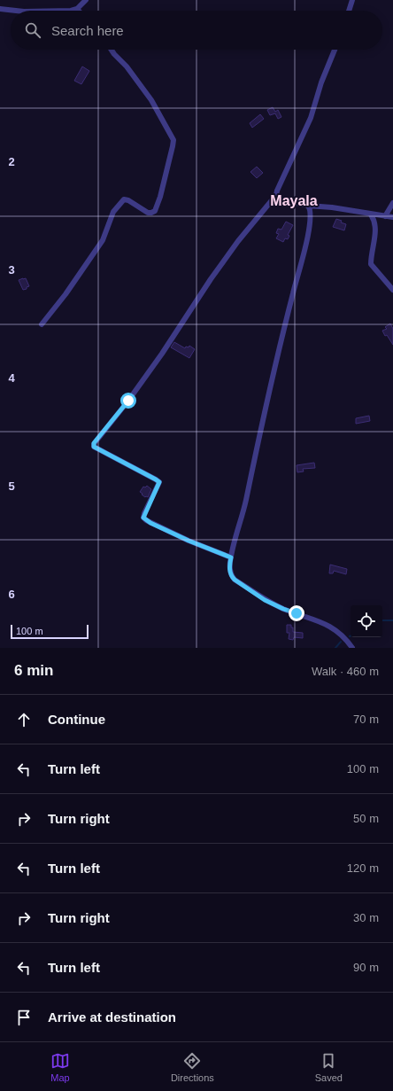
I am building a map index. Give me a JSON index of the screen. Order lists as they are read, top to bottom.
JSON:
{
  "districts": ["Mayala"],
  "scale_bar": "100 m",
  "page": {
    "search": "Search here",
    "scale": "100 m",
    "heading": ["6 min", "Walk · 460 m"],
    "list": [
      ["Continue", "70 m"],
      ["Turn left", "100 m"],
      ["Turn right", "50 m"],
      ["Turn left", "120 m"],
      ["Turn right", "30 m"],
      ["Turn left", "90 m"],
      "Arrive at destination"
    ],
    "nav": ["Map", "Directions", "Saved"]
  },
  "grid": {
    "rows": [
      "2",
      "3",
      "4",
      "5",
      "6"
    ]
  }
}
